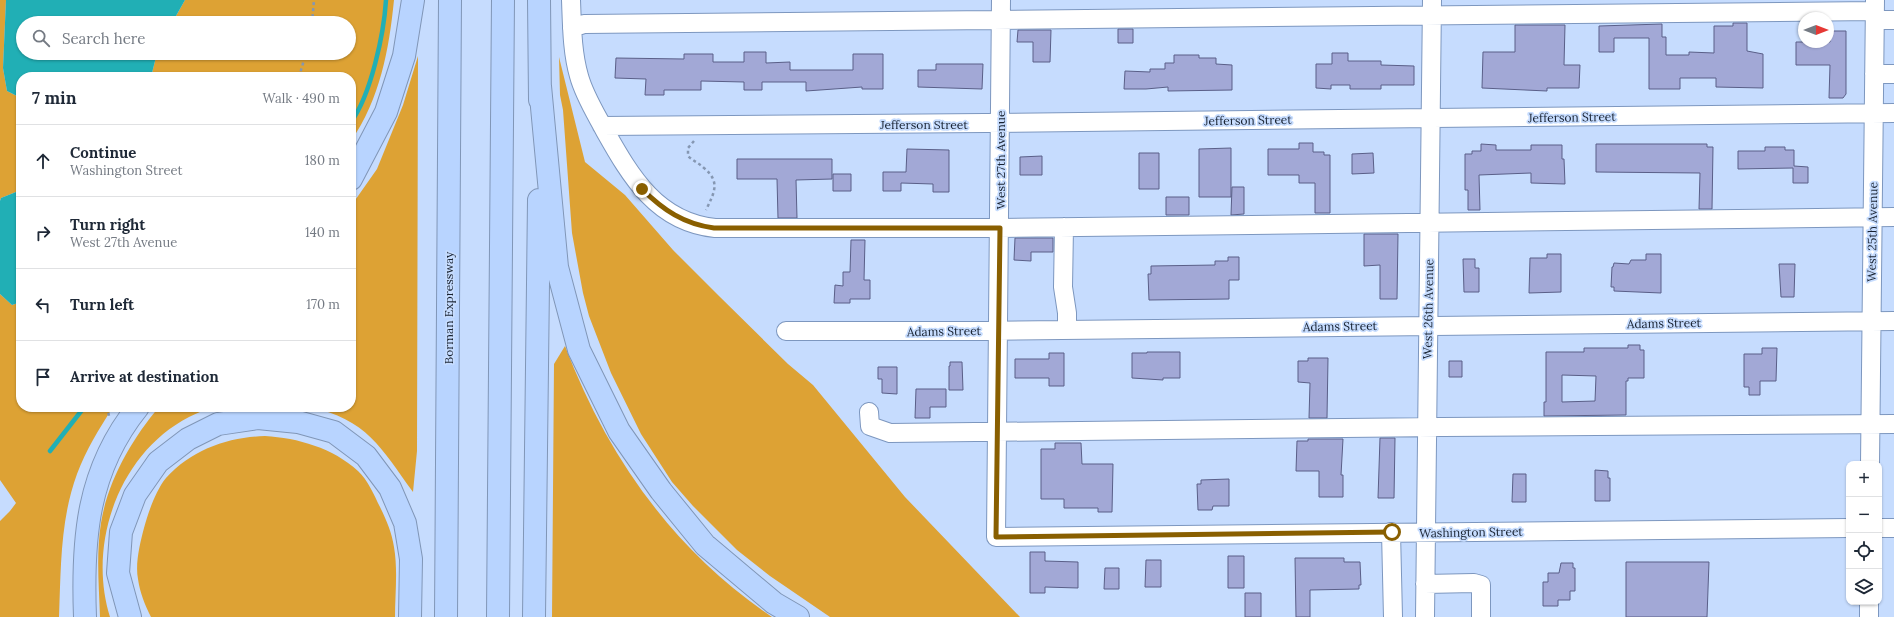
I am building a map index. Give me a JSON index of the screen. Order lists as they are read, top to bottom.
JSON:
{
  "streets": {
    "highway": ["Borman Expressway"],
    "street": [
      "Jefferson Street",
      "West 27th Avenue",
      "West 25th Avenue",
      "West 26th Avenue",
      "Adams Street",
      "Washington Street"
    ]
  },
  "crossings": [
    ["Jefferson Street", "West 27th Avenue"],
    ["Jefferson Street", "West 25th Avenue"],
    ["Jefferson Street", "West 26th Avenue"],
    ["West 27th Avenue", "Adams Street"],
    ["West 27th Avenue", "Washington Street"],
    ["West 25th Avenue", "Adams Street"],
    ["West 26th Avenue", "Adams Street"],
    ["West 26th Avenue", "Washington Street"]
  ],
  "north": "right",
  "page": {
    "search": "Search here",
    "heading": ["7 min", "Walk · 490 m"],
    "list": [
      ["Continue", "Washington Street", "180 m"],
      ["Turn right", "West 27th Avenue", "140 m"],
      ["Turn left", "170 m"],
      "Arrive at destination"
    ],
    "map_buttons": ["+", "−"]
  }
}
